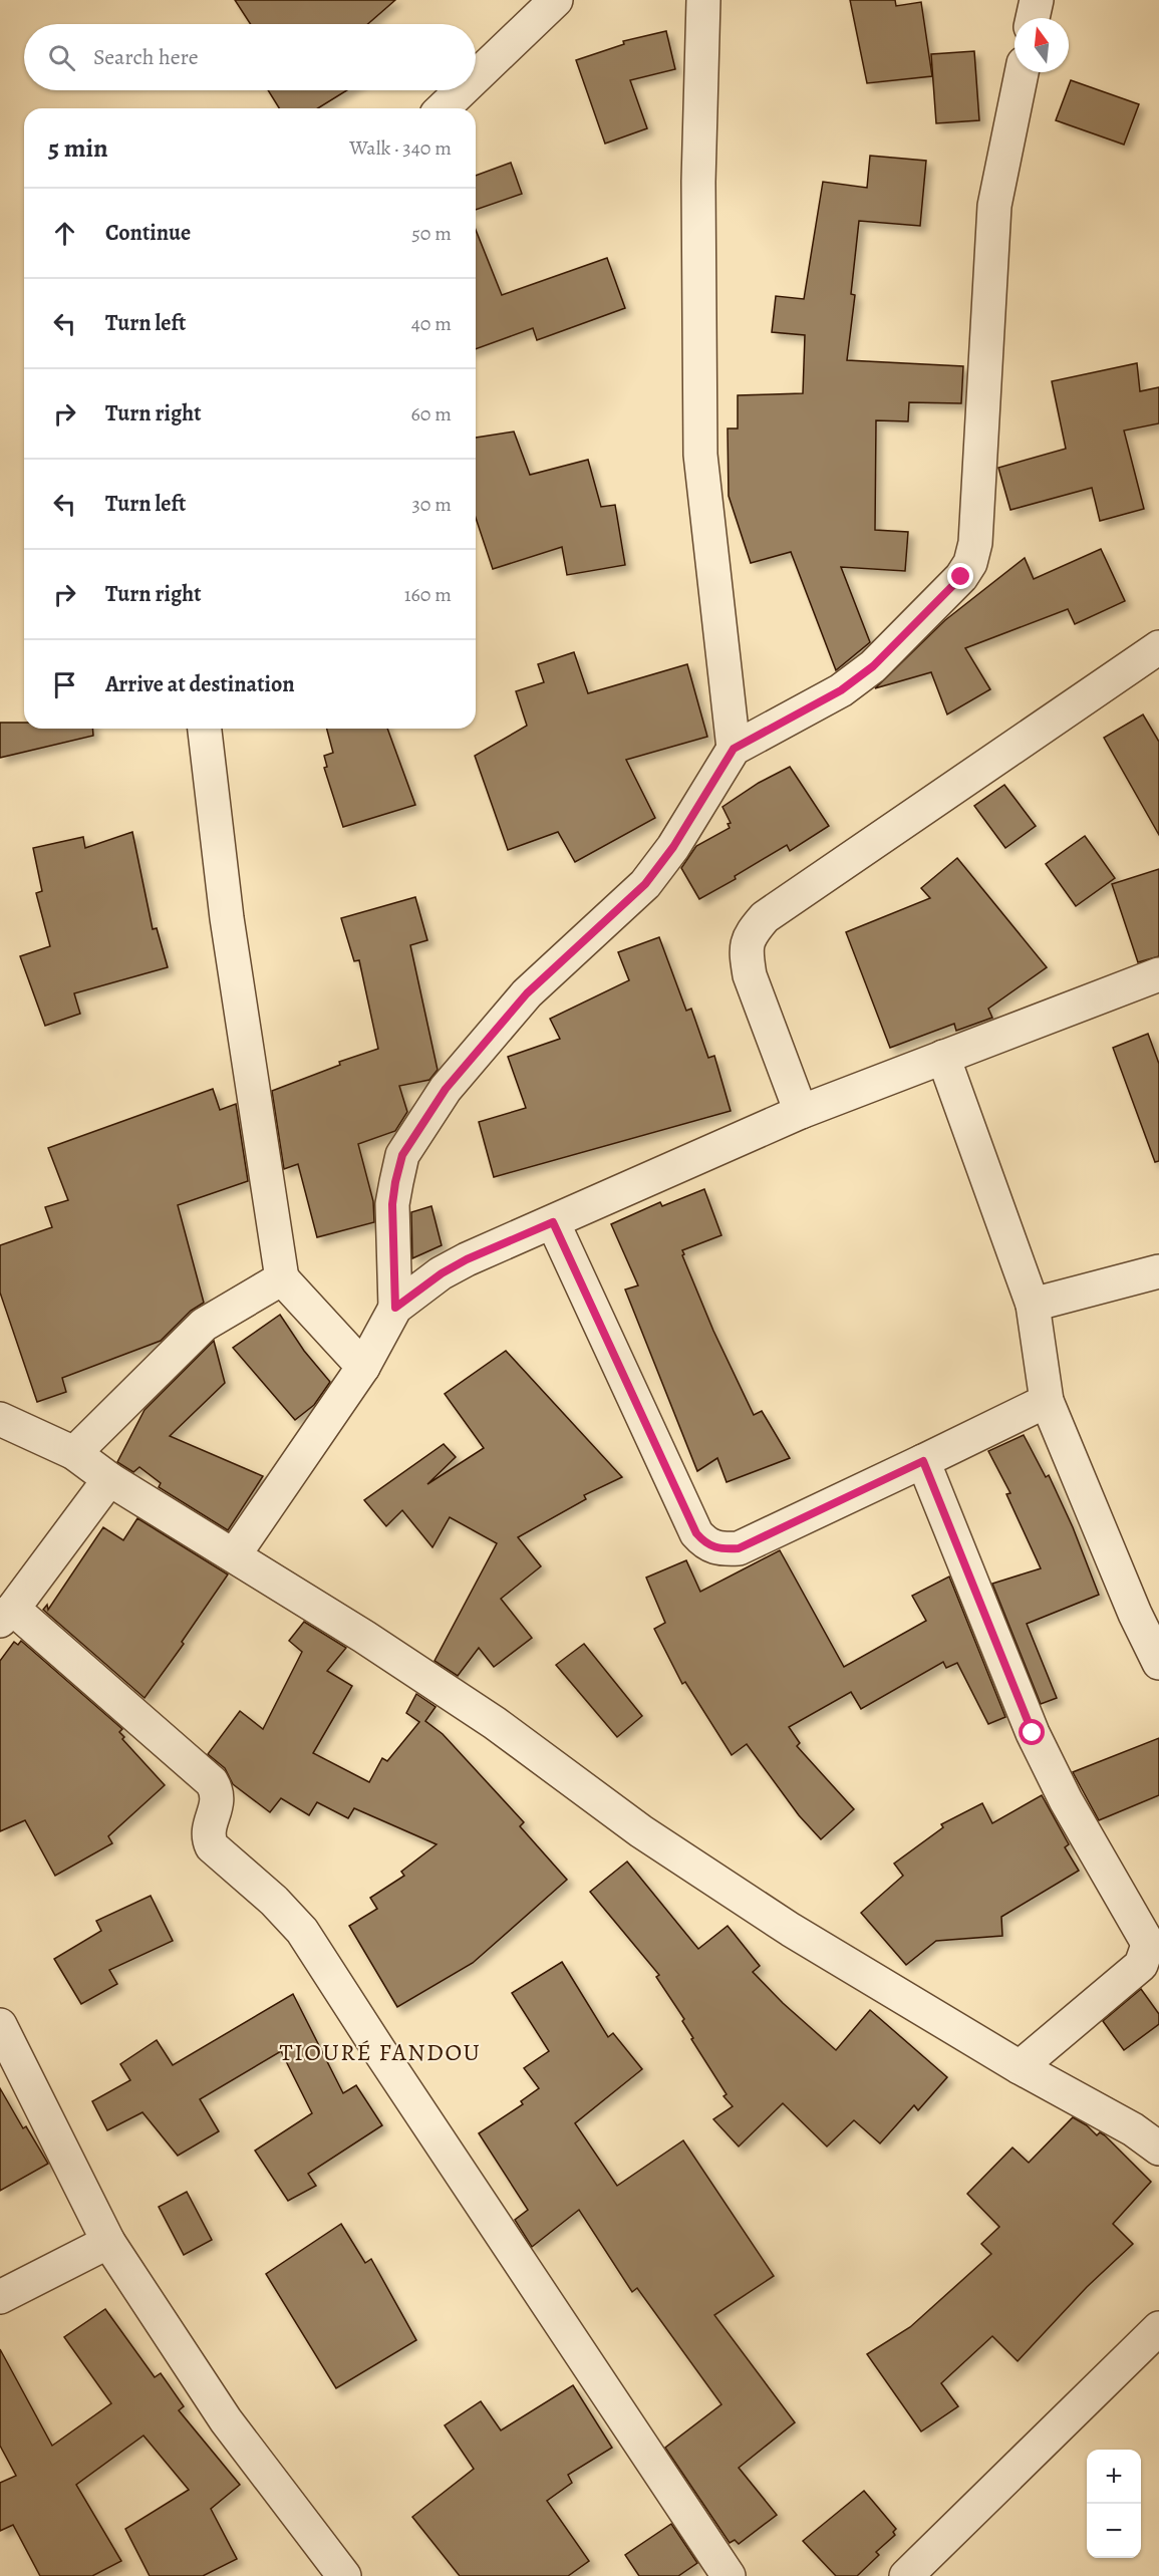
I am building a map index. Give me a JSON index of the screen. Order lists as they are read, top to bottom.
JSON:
{
  "districts": ["TIOURÉ FANDOU"],
  "north": "top",
  "page": {
    "search": "Search here",
    "heading": ["5 min", "Walk · 340 m"],
    "list": [
      ["Continue", "50 m"],
      ["Turn left", "40 m"],
      ["Turn right", "60 m"],
      ["Turn left", "30 m"],
      ["Turn right", "160 m"],
      "Arrive at destination"
    ],
    "map_buttons": ["+", "−"]
  }
}
